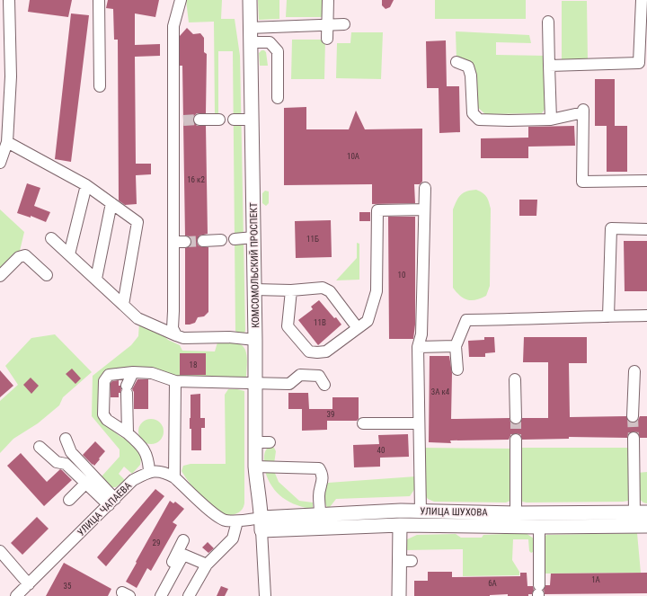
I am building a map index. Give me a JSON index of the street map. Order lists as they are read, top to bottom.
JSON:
{
  "streets": {
    "main road": ["КОМСОМОЛЬСКИЙ ПРОСПЕКТ", "УЛИЦА ШУХОВА"],
    "street": ["УЛИЦА ЧАПАЕВА"]
  },
  "crossings": [
    ["КОМСОМОЛЬСКИЙ ПРОСПЕКТ", "УЛИЦА ШУХОВА"]
  ],
  "house_numbers": [
    "10А",
    "16 к2",
    "11Б",
    "10",
    "11В",
    "18",
    "3А к4",
    "39",
    "40",
    "29",
    "1А",
    "6А",
    "35"
  ]
}
